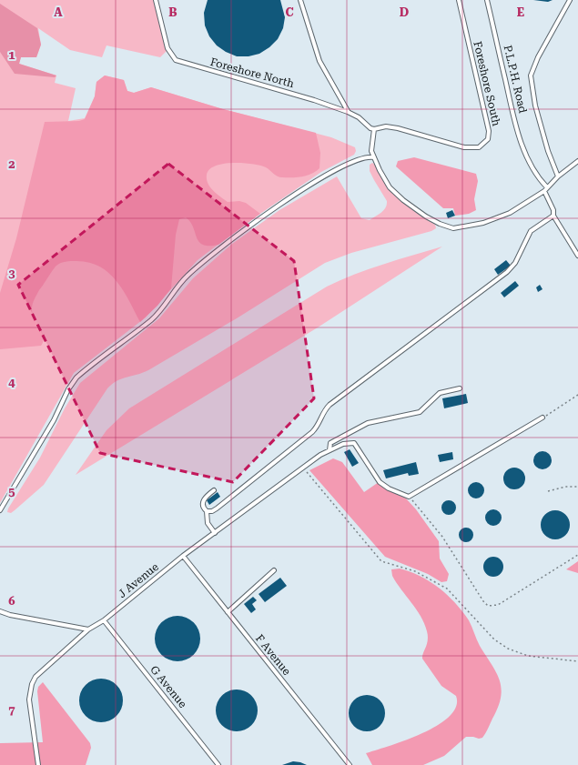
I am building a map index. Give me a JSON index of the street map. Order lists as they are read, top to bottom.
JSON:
{
  "streets": {
    "lane": [
      "Foreshore North",
      "P.L.P.H. Road",
      "Foreshore South",
      "J Avenue",
      "F Avenue",
      "G Avenue"
    ]
  },
  "crossings": [
    ["Foreshore North", "Foreshore South"],
    ["J Avenue", "F Avenue"],
    ["J Avenue", "G Avenue"]
  ],
  "grid": {
    "columns": [
      "A",
      "B",
      "C",
      "D",
      "E"
    ],
    "rows": [
      "1",
      "2",
      "3",
      "4",
      "5",
      "6",
      "7"
    ]
  }
}
